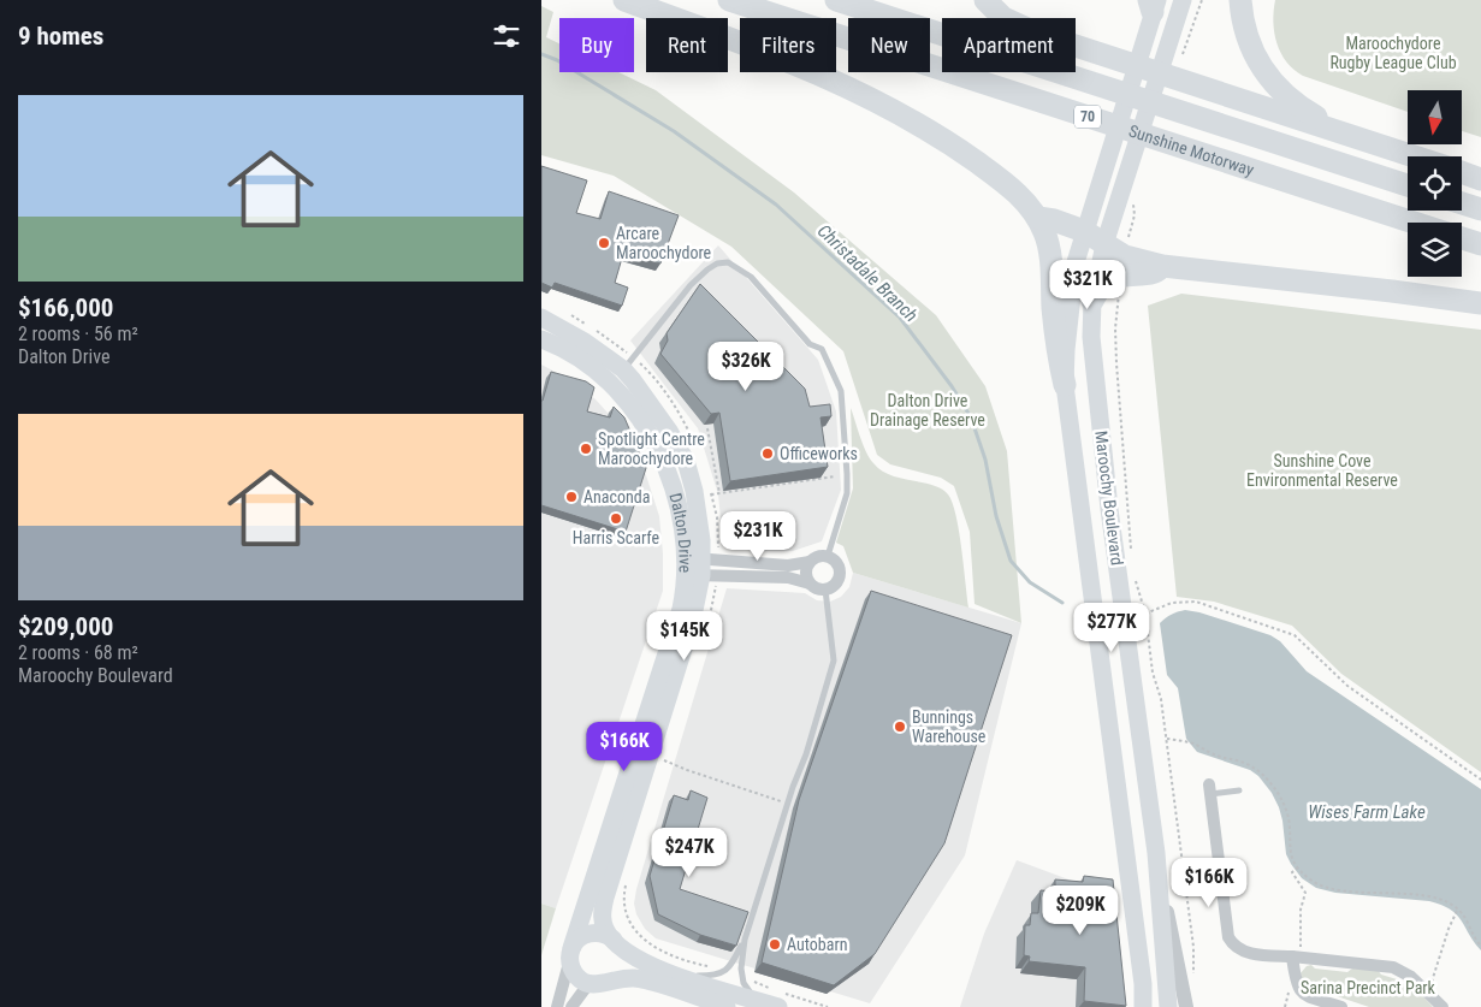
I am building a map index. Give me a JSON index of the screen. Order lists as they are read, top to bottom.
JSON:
{
  "streets": {
    "highway": ["70", "Sunshine Motorway"],
    "main road": ["Maroochy Boulevard", "Dalton Drive"]
  },
  "water": ["Christadale Branch", "Wises Farm Lake"],
  "parks": [
    "Maroochydore Rugby League Club",
    "Dalton Drive Drainage Reserve",
    "Sunshine Cove Environmental Reserve",
    "Sarina Precinct Park"
  ],
  "places": [
    "Arcare Maroochydore",
    "Spotlight Centre Maroochydore",
    "Officeworks",
    "Anaconda",
    "Harris Scarfe",
    "Bunnings Warehouse",
    "Autobarn"
  ],
  "north": "bottom",
  "page": {
    "heading": "9 homes",
    "chip": [
      "Buy",
      "Rent",
      "Filters",
      "New",
      "Apartment"
    ],
    "list": [
      {
        "name": "$166,000",
        "note": "2 rooms · 56 m² · Dalton Drive"
      },
      {
        "name": "$209,000",
        "note": "2 rooms · 68 m² · Maroochy Boulevard"
      }
    ],
    "price": [
      "$321K",
      "$326K",
      "$231K",
      "$277K",
      "$145K",
      "$166K",
      "$247K",
      "$166K",
      "$209K"
    ]
  }
}
